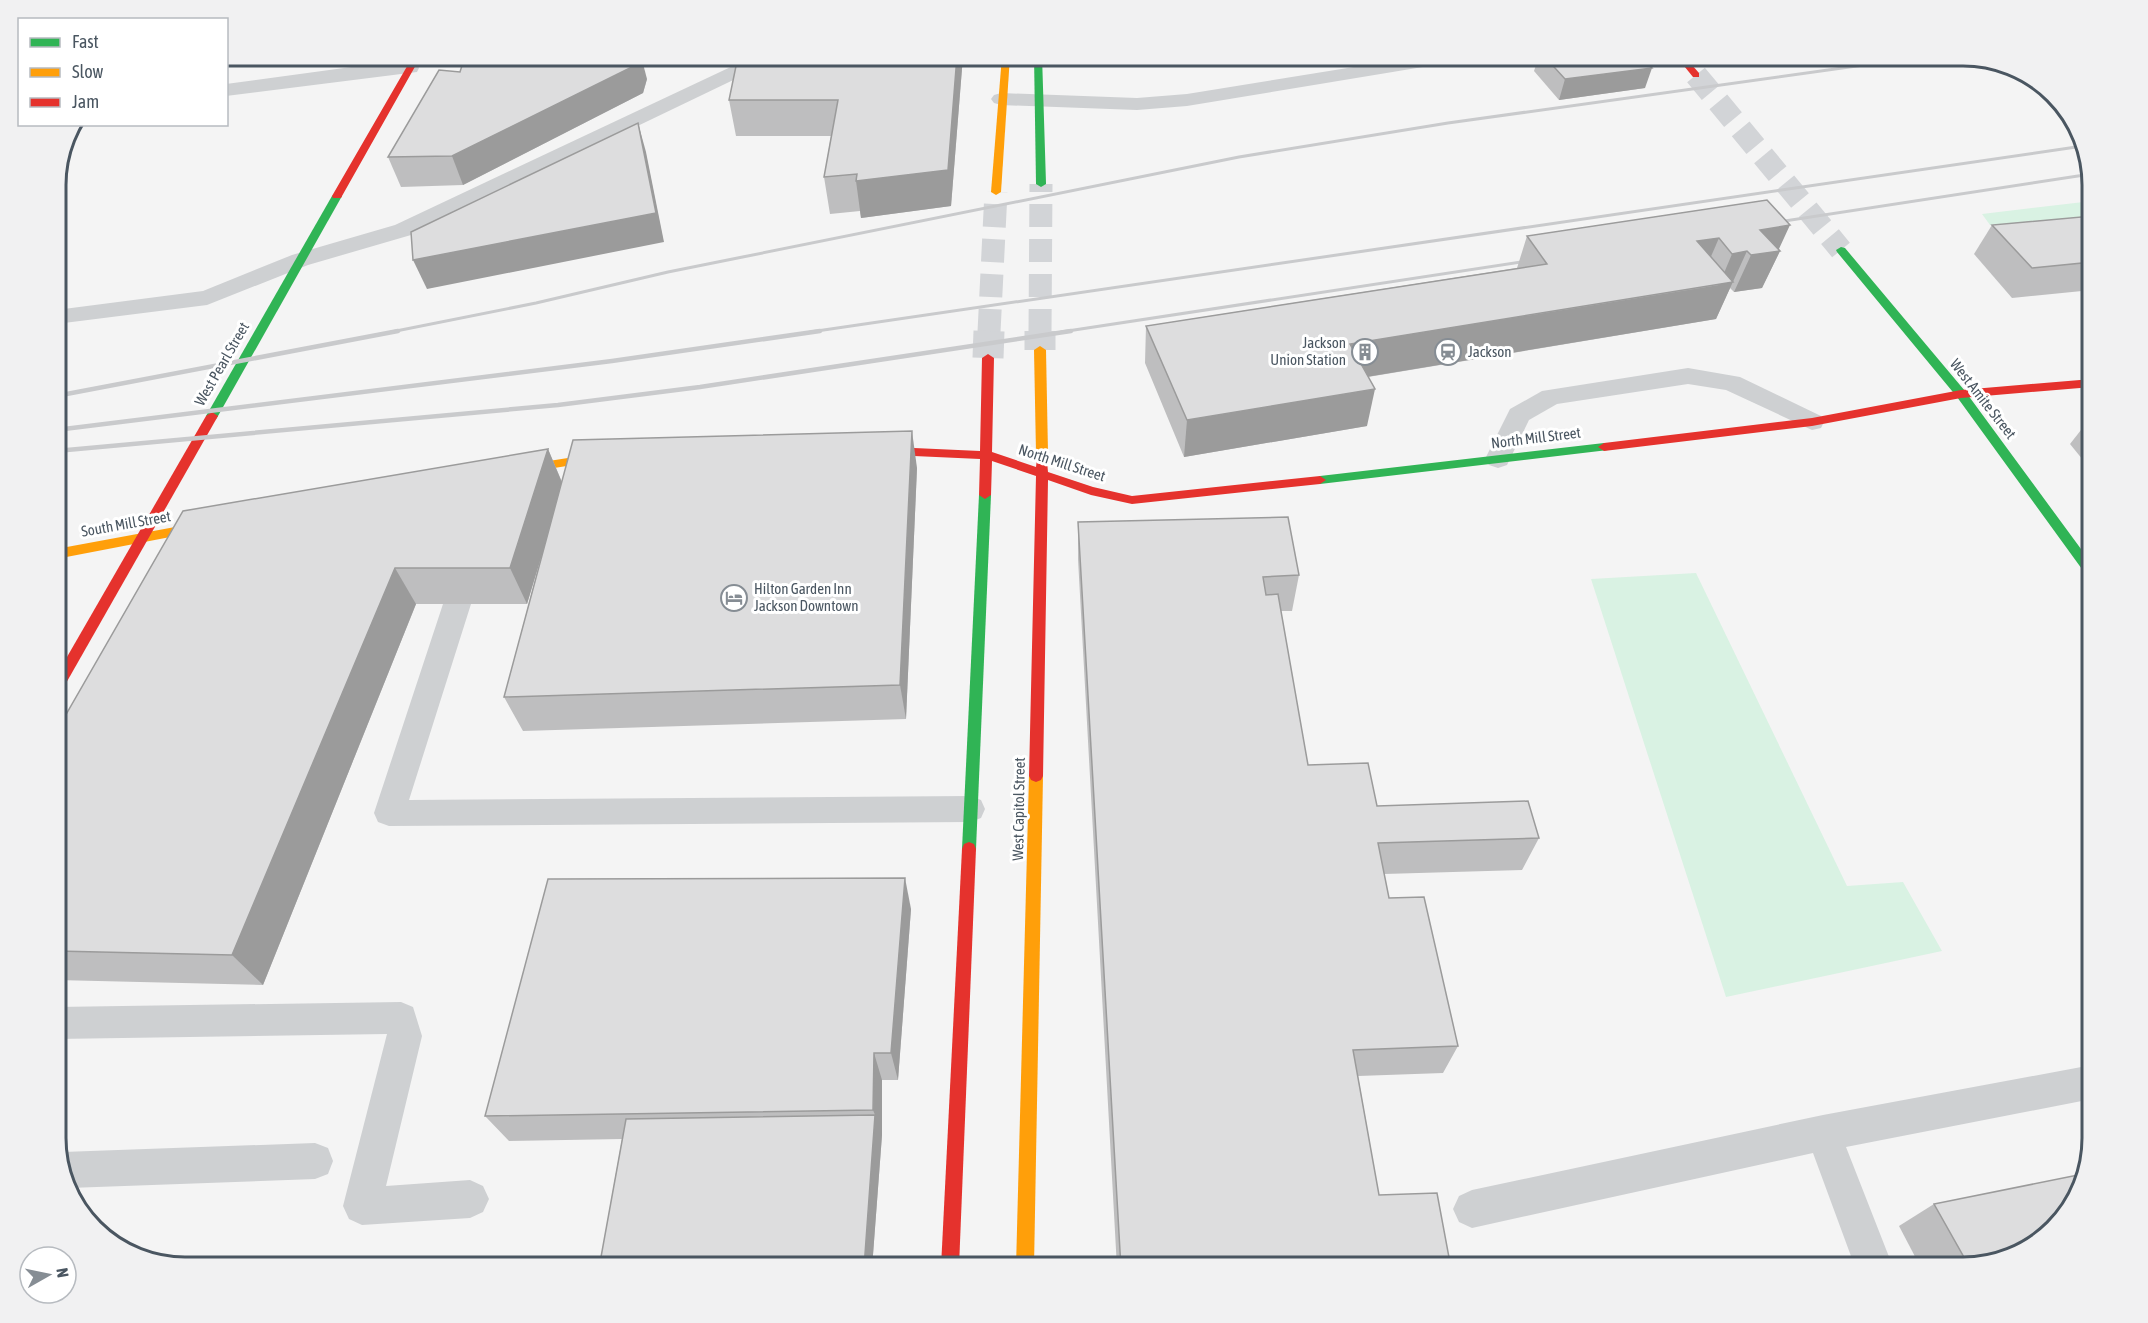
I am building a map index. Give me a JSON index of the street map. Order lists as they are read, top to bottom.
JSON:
{
  "streets": {
    "main road": [
      "West Pearl Street",
      "West Amite Street",
      "North Mill Street",
      "South Mill Street",
      "West Capitol Street"
    ]
  },
  "crossings": [
    ["West Pearl Street", "South Mill Street"],
    ["West Amite Street", "North Mill Street"],
    ["North Mill Street", "West Capitol Street"]
  ],
  "places": {
    "building": ["Jackson Union Station"],
    "station": ["Jackson"],
    "hotel": ["Hilton Garden Inn Jackson Downtown"]
  },
  "legend": ["Fast", "Slow", "Jam"],
  "north": "right"
}
